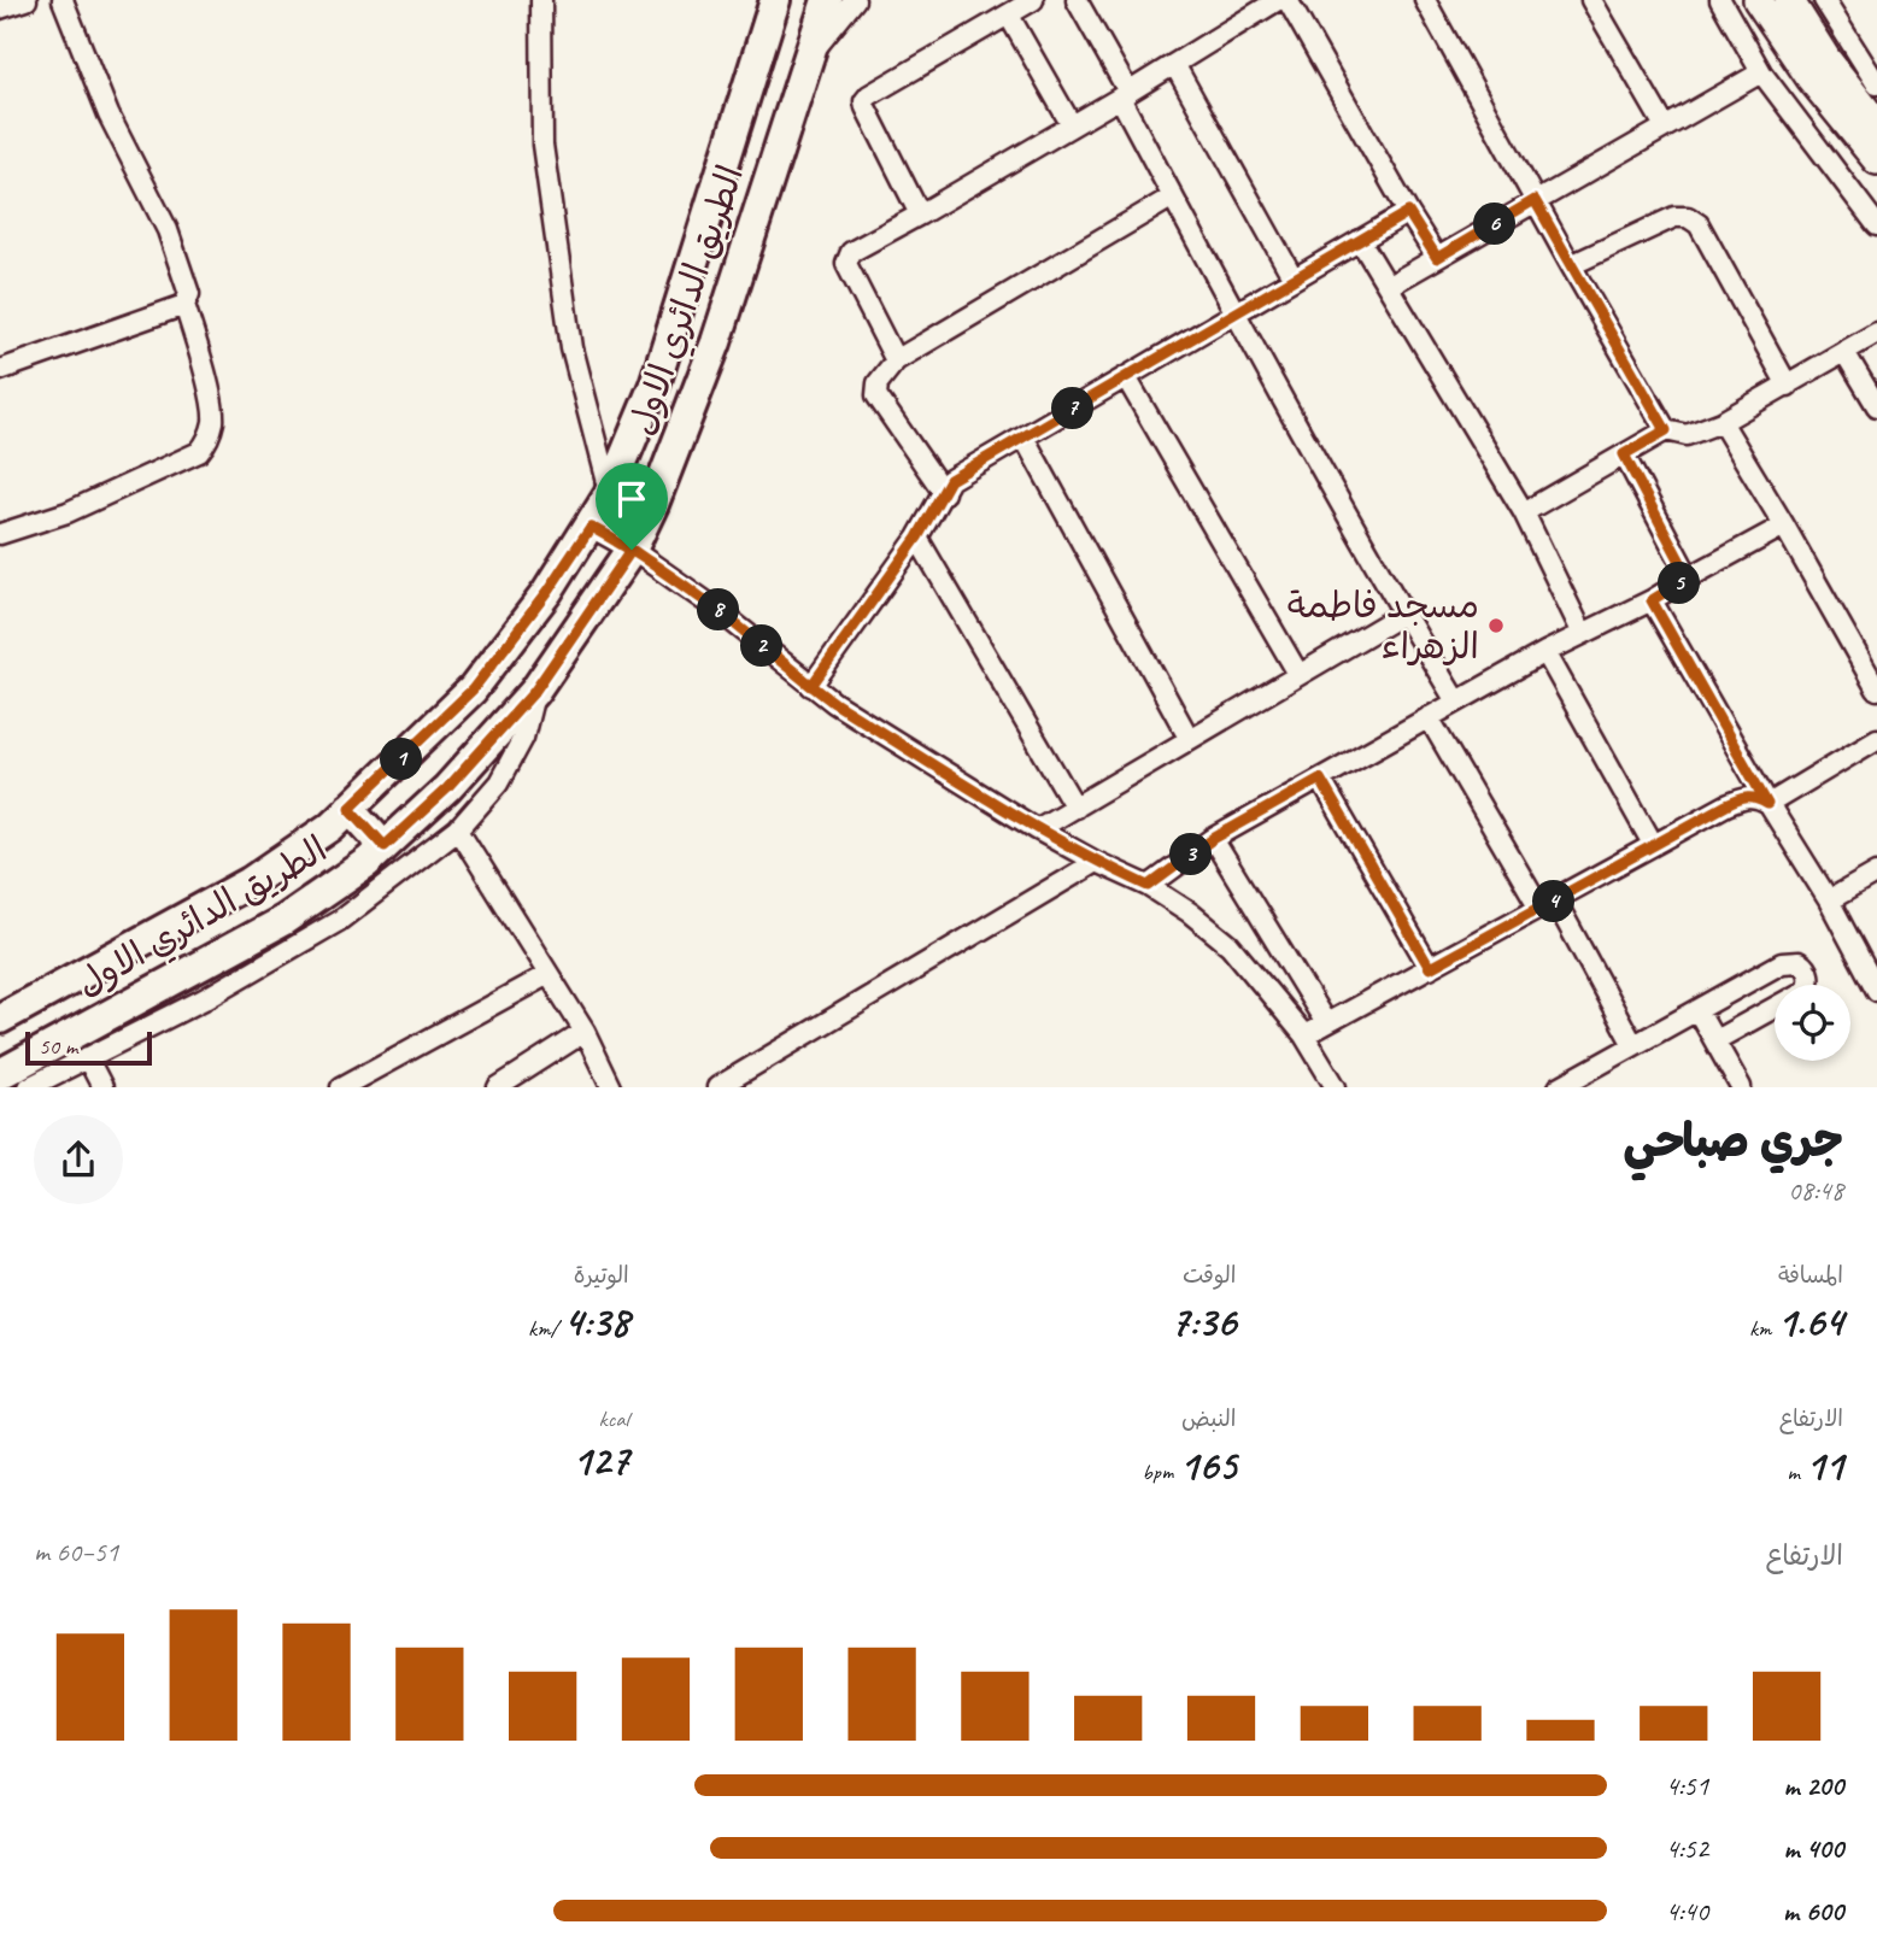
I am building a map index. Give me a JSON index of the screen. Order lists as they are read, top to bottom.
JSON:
{
  "streets": {
    "main road": ["الطريق الدائري الاول"]
  },
  "places": ["مسجد فاطمة الزهراء"],
  "scale_bar": "50 m",
  "page": {
    "pins": [
      "6",
      "7",
      "5",
      "8",
      "2",
      "1",
      "3",
      "4"
    ],
    "scale": "50 m",
    "heading": ["جري صباحي", "08:48"],
    "stats": [
      ["المسافة", "1.64 km"],
      ["الوقت", "7:36"],
      ["الوتيرة", "4:38 /km"],
      ["الارتفاع", "11 m"],
      ["النبض", "165 bpm"],
      ["kcal", "127"]
    ],
    "chart": ["الارتفاع", "51–60 m"],
    "list": [
      {
        "name": "200 m",
        "note": "4:51"
      },
      {
        "name": "400 m",
        "note": "4:52"
      },
      {
        "name": "600 m",
        "note": "4:40"
      }
    ]
  }
}
